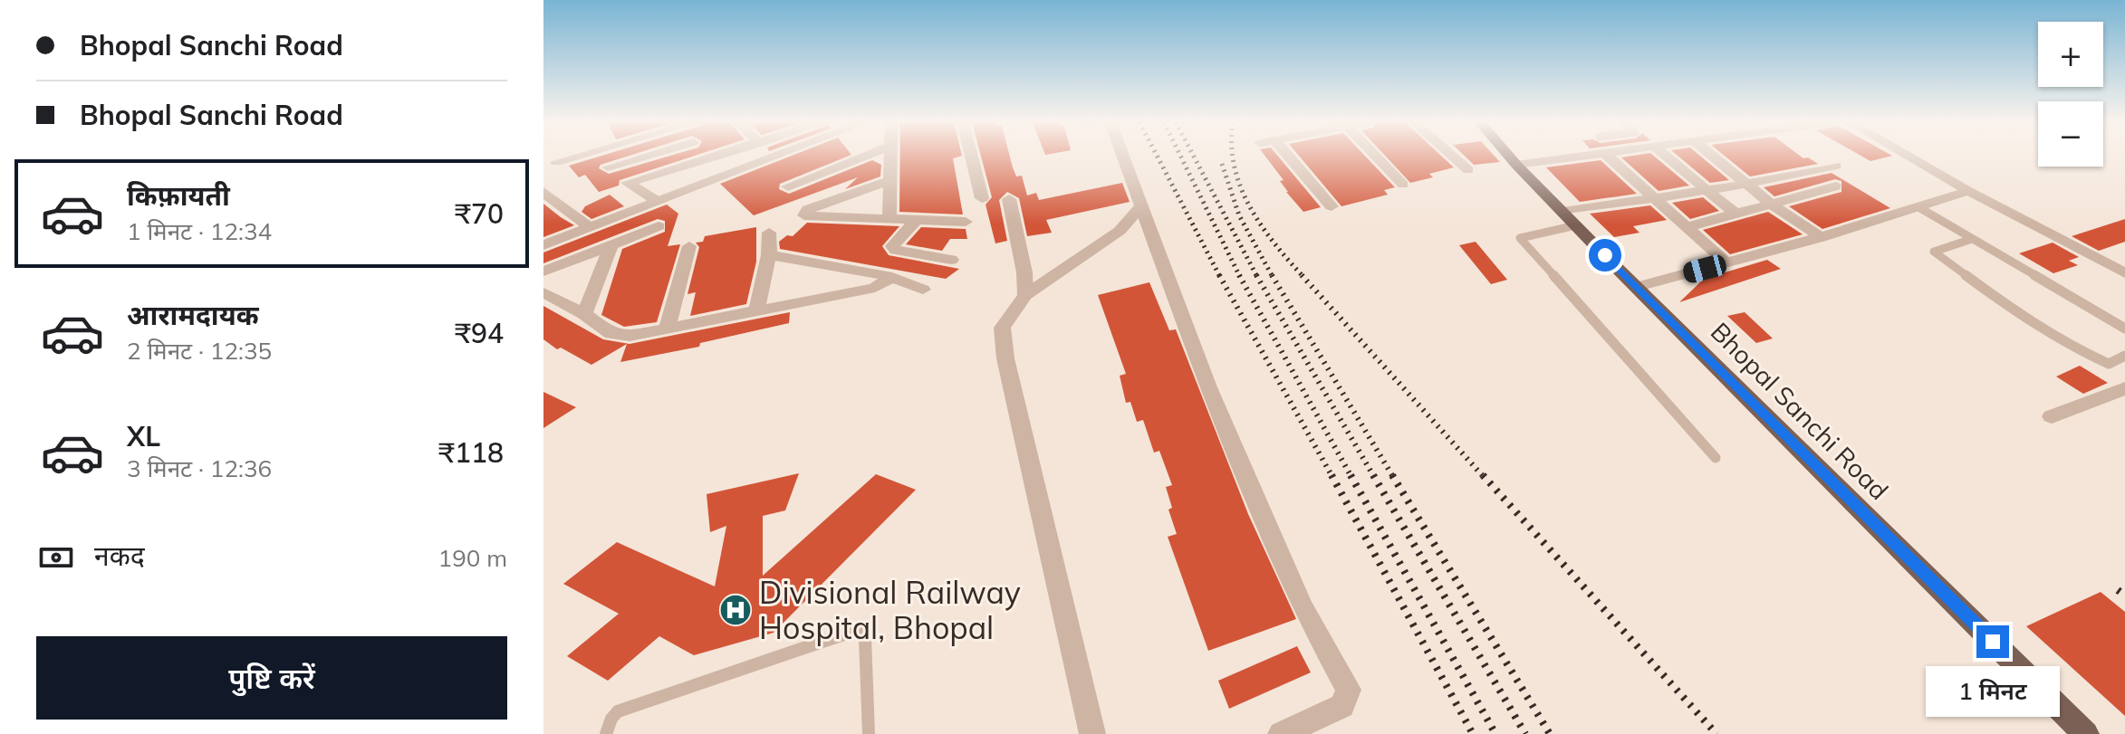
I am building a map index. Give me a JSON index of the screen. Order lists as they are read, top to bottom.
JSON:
{
  "streets": {
    "main road": ["Bhopal Sanchi Road"]
  },
  "places": {
    "hospital": ["Divisional Railway Hospital, Bhopal"]
  },
  "page": {
    "banner": ["Bhopal Sanchi Road", "Bhopal Sanchi Road"],
    "map_buttons": ["+", "−"],
    "list": [
      {
        "name": "किफ़ायती",
        "note": "1 मिनट · 12:34",
        "value": "₹70"
      },
      {
        "name": "आरामदायक",
        "note": "2 मिनट · 12:35",
        "value": "₹94"
      },
      {
        "name": "XL",
        "note": "3 मिनट · 12:36",
        "value": "₹118"
      }
    ],
    "pay": ["नकद", "190 m"],
    "buttons": "पुष्टि करें",
    "bubble": "1 मिनट"
  }
}
